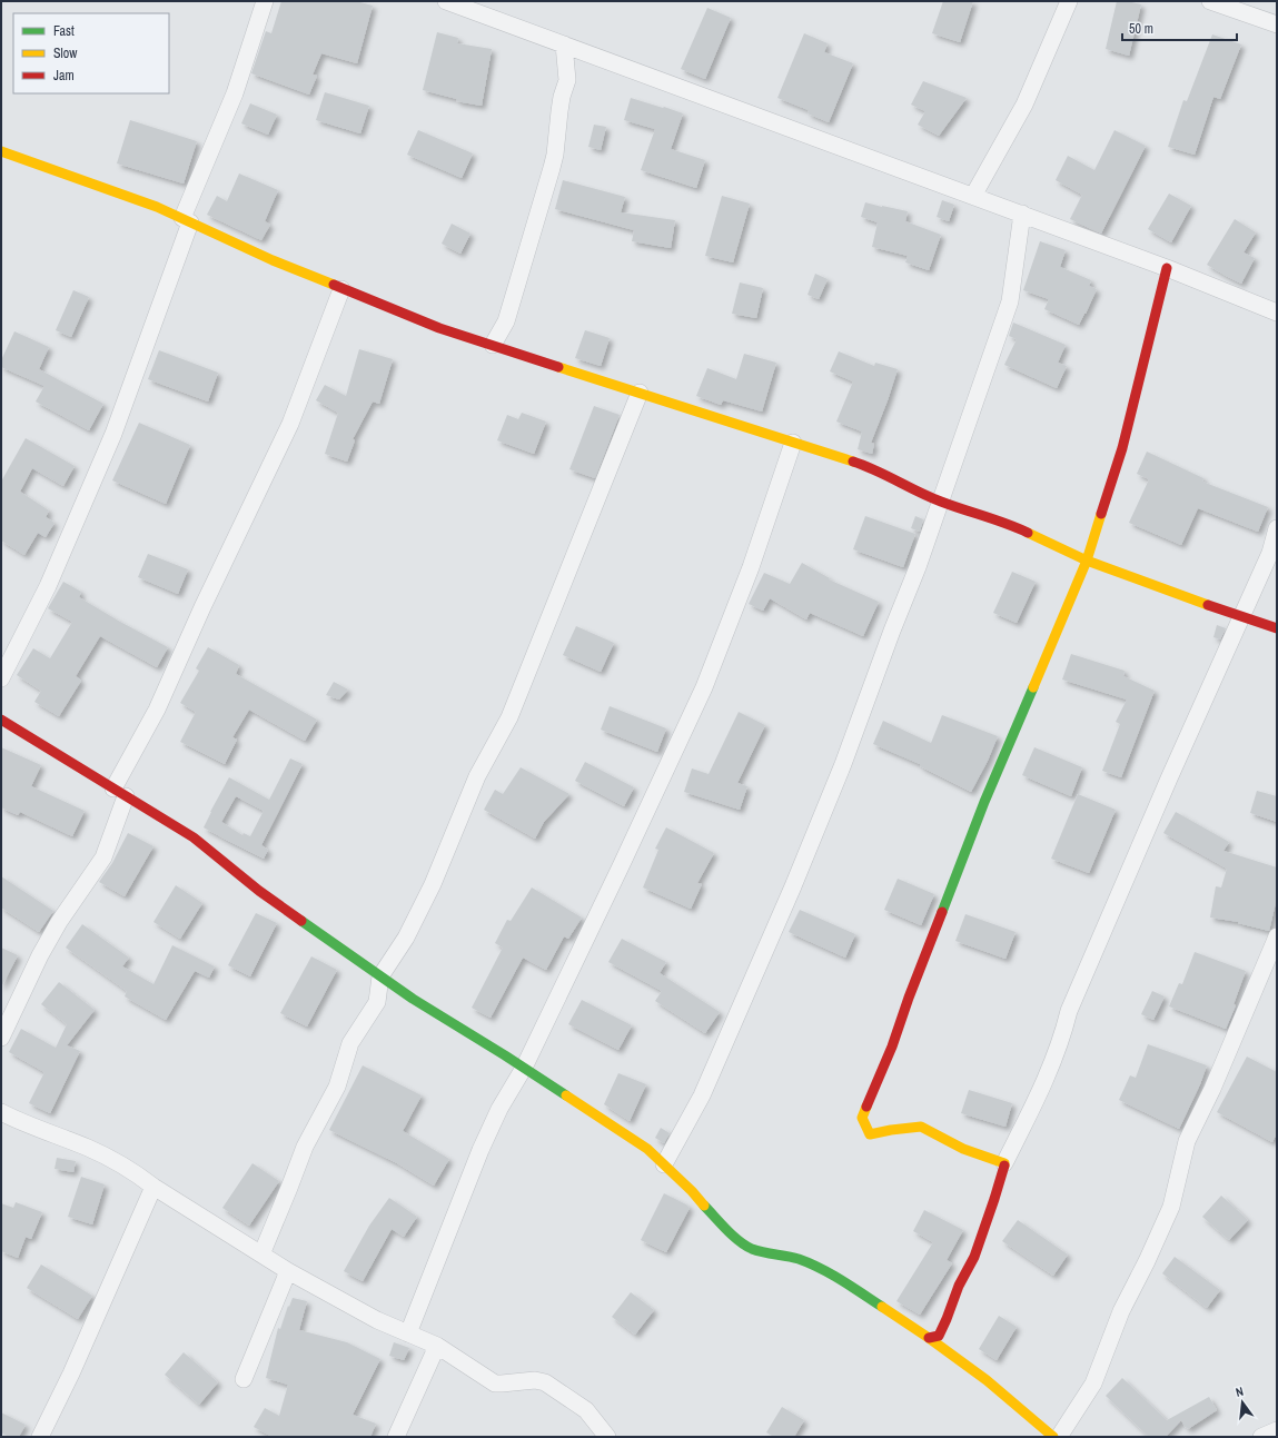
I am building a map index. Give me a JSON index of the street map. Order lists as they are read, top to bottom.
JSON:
{
  "legend": ["Fast", "Slow", "Jam"],
  "scale_bar": "50 m",
  "north": "top"
}
